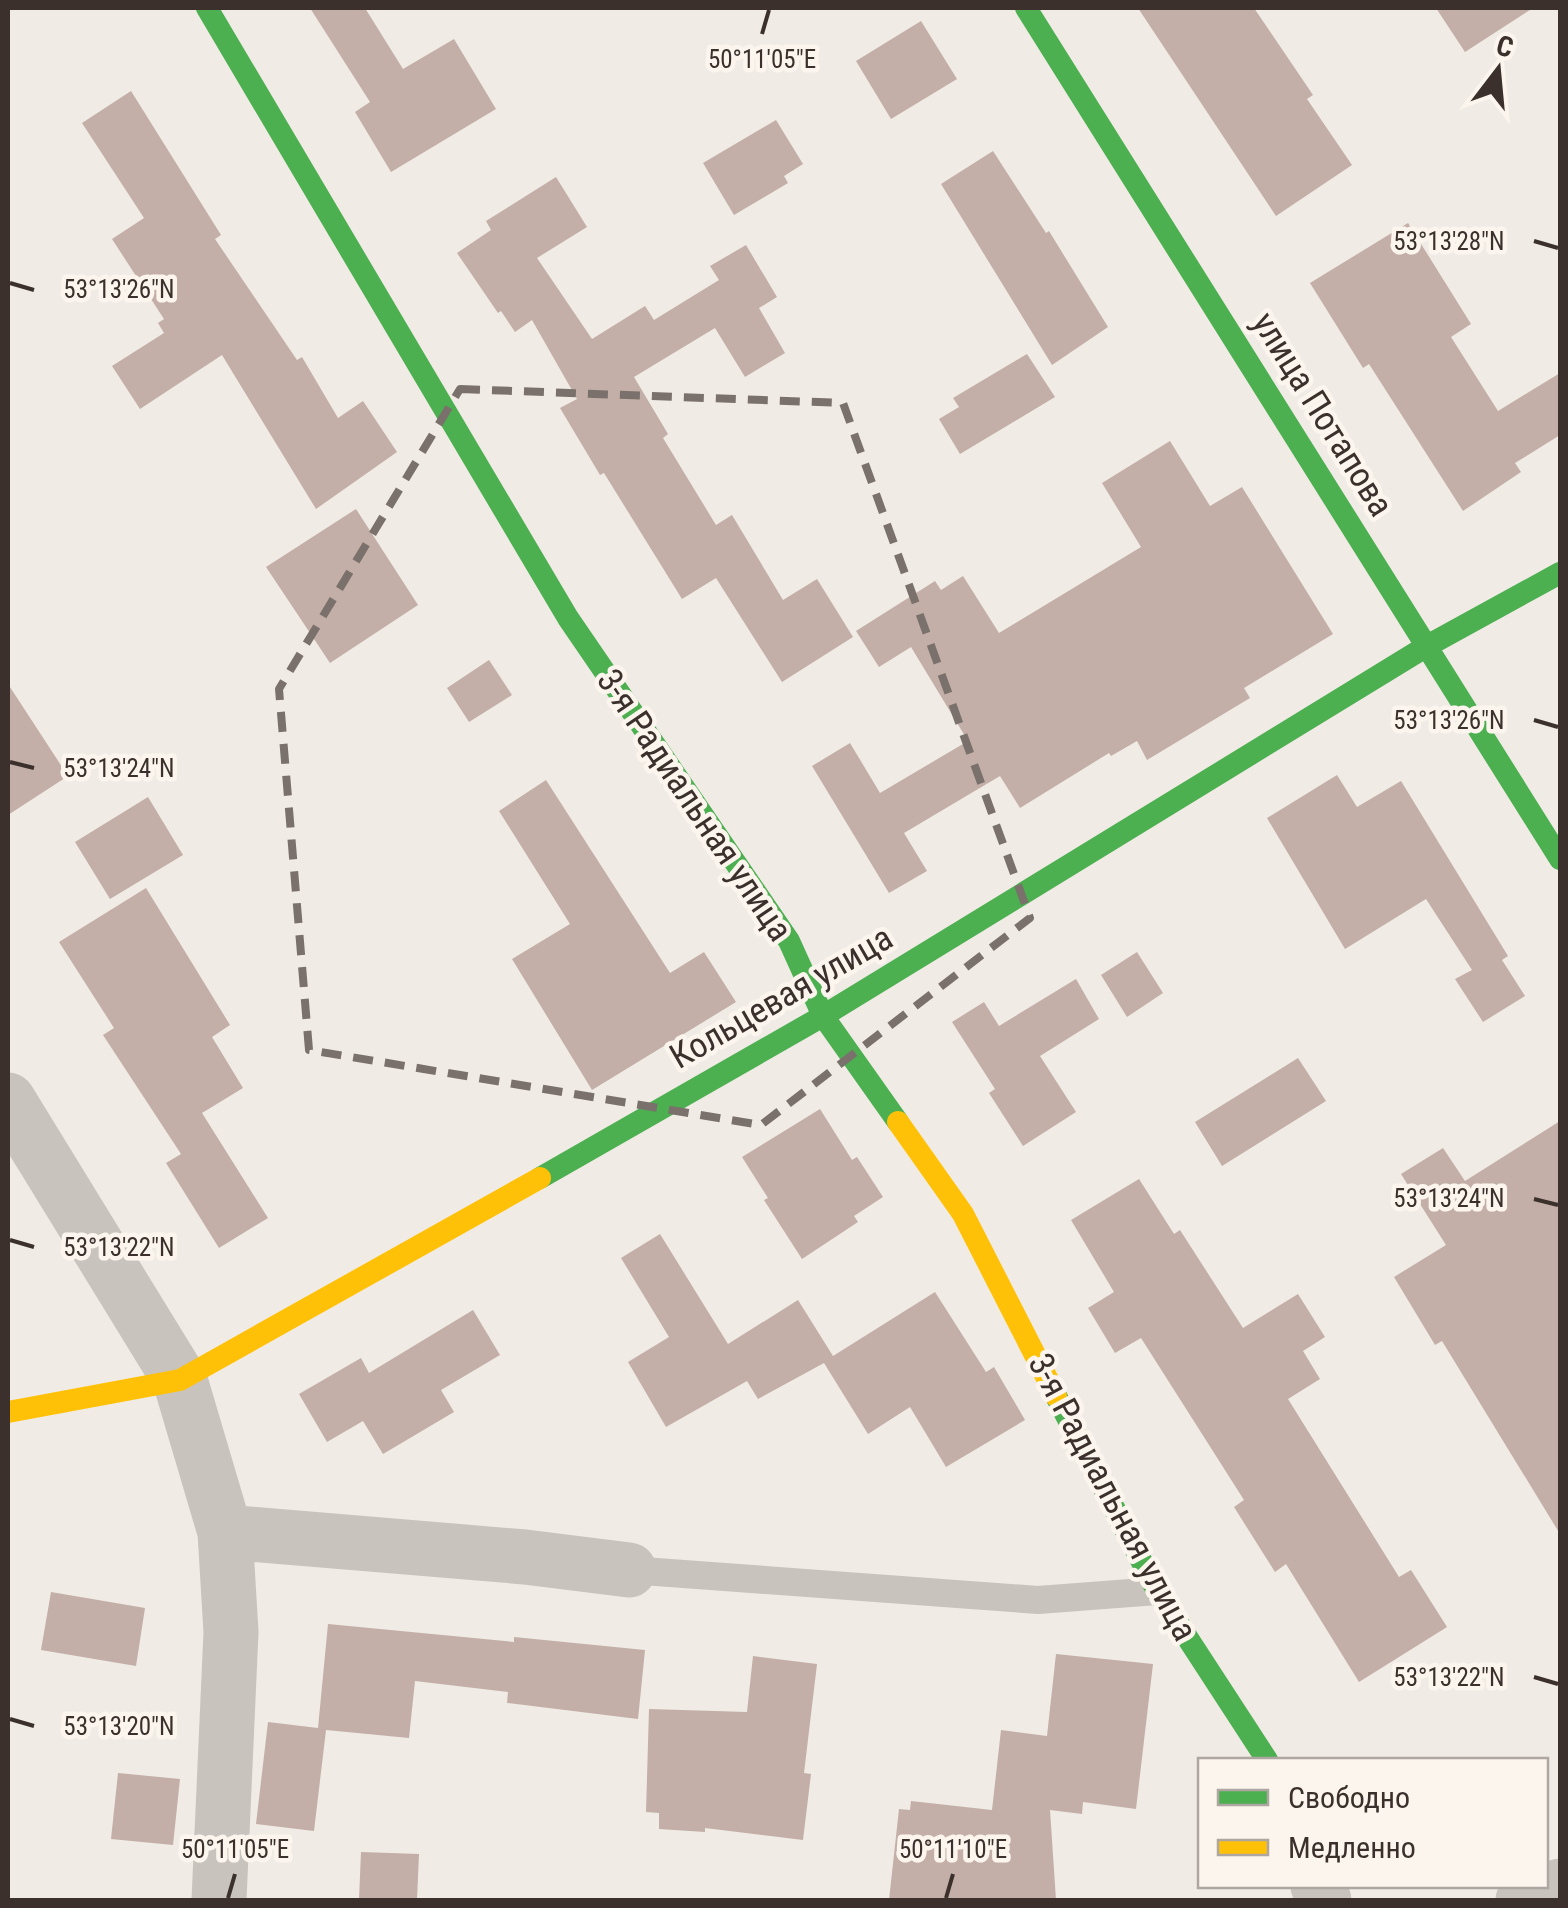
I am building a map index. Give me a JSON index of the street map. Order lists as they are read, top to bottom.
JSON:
{
  "streets": {
    "street": ["улица Потапова", "3-я Радиальная улица", "Кольцевая улица"]
  },
  "crossings": [
    ["улица Потапова", "Кольцевая улица"],
    ["3-я Радиальная улица", "Кольцевая улица"]
  ],
  "legend": ["Свободно", "Медленно"],
  "north": "top",
  "coordinates": [
    "50°11'05\"E",
    "53°13'28\"N",
    "53°13'26\"N",
    "53°13'24\"N",
    "53°13'22\"N",
    "53°13'20\"N",
    "50°11'10\"E"
  ]
}
